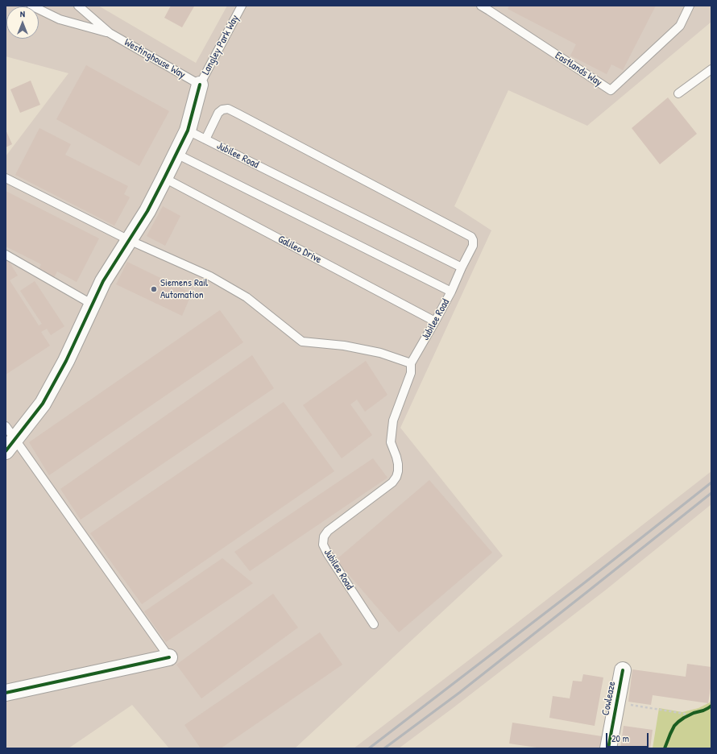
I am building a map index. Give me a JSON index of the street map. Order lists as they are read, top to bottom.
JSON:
{
  "streets": {
    "street": ["Cowleaze"],
    "lane": [
      "Langley Park Way",
      "Westinghouse Way",
      "Eastlands Way",
      "Jubilee Road",
      "Galileo Drive"
    ]
  },
  "crossings": [
    ["Langley Park Way", "Westinghouse Way"],
    ["Jubilee Road", "Galileo Drive"]
  ],
  "places": ["Siemens Rail Automation"],
  "scale_bar": "20 m",
  "north": "top"
}
